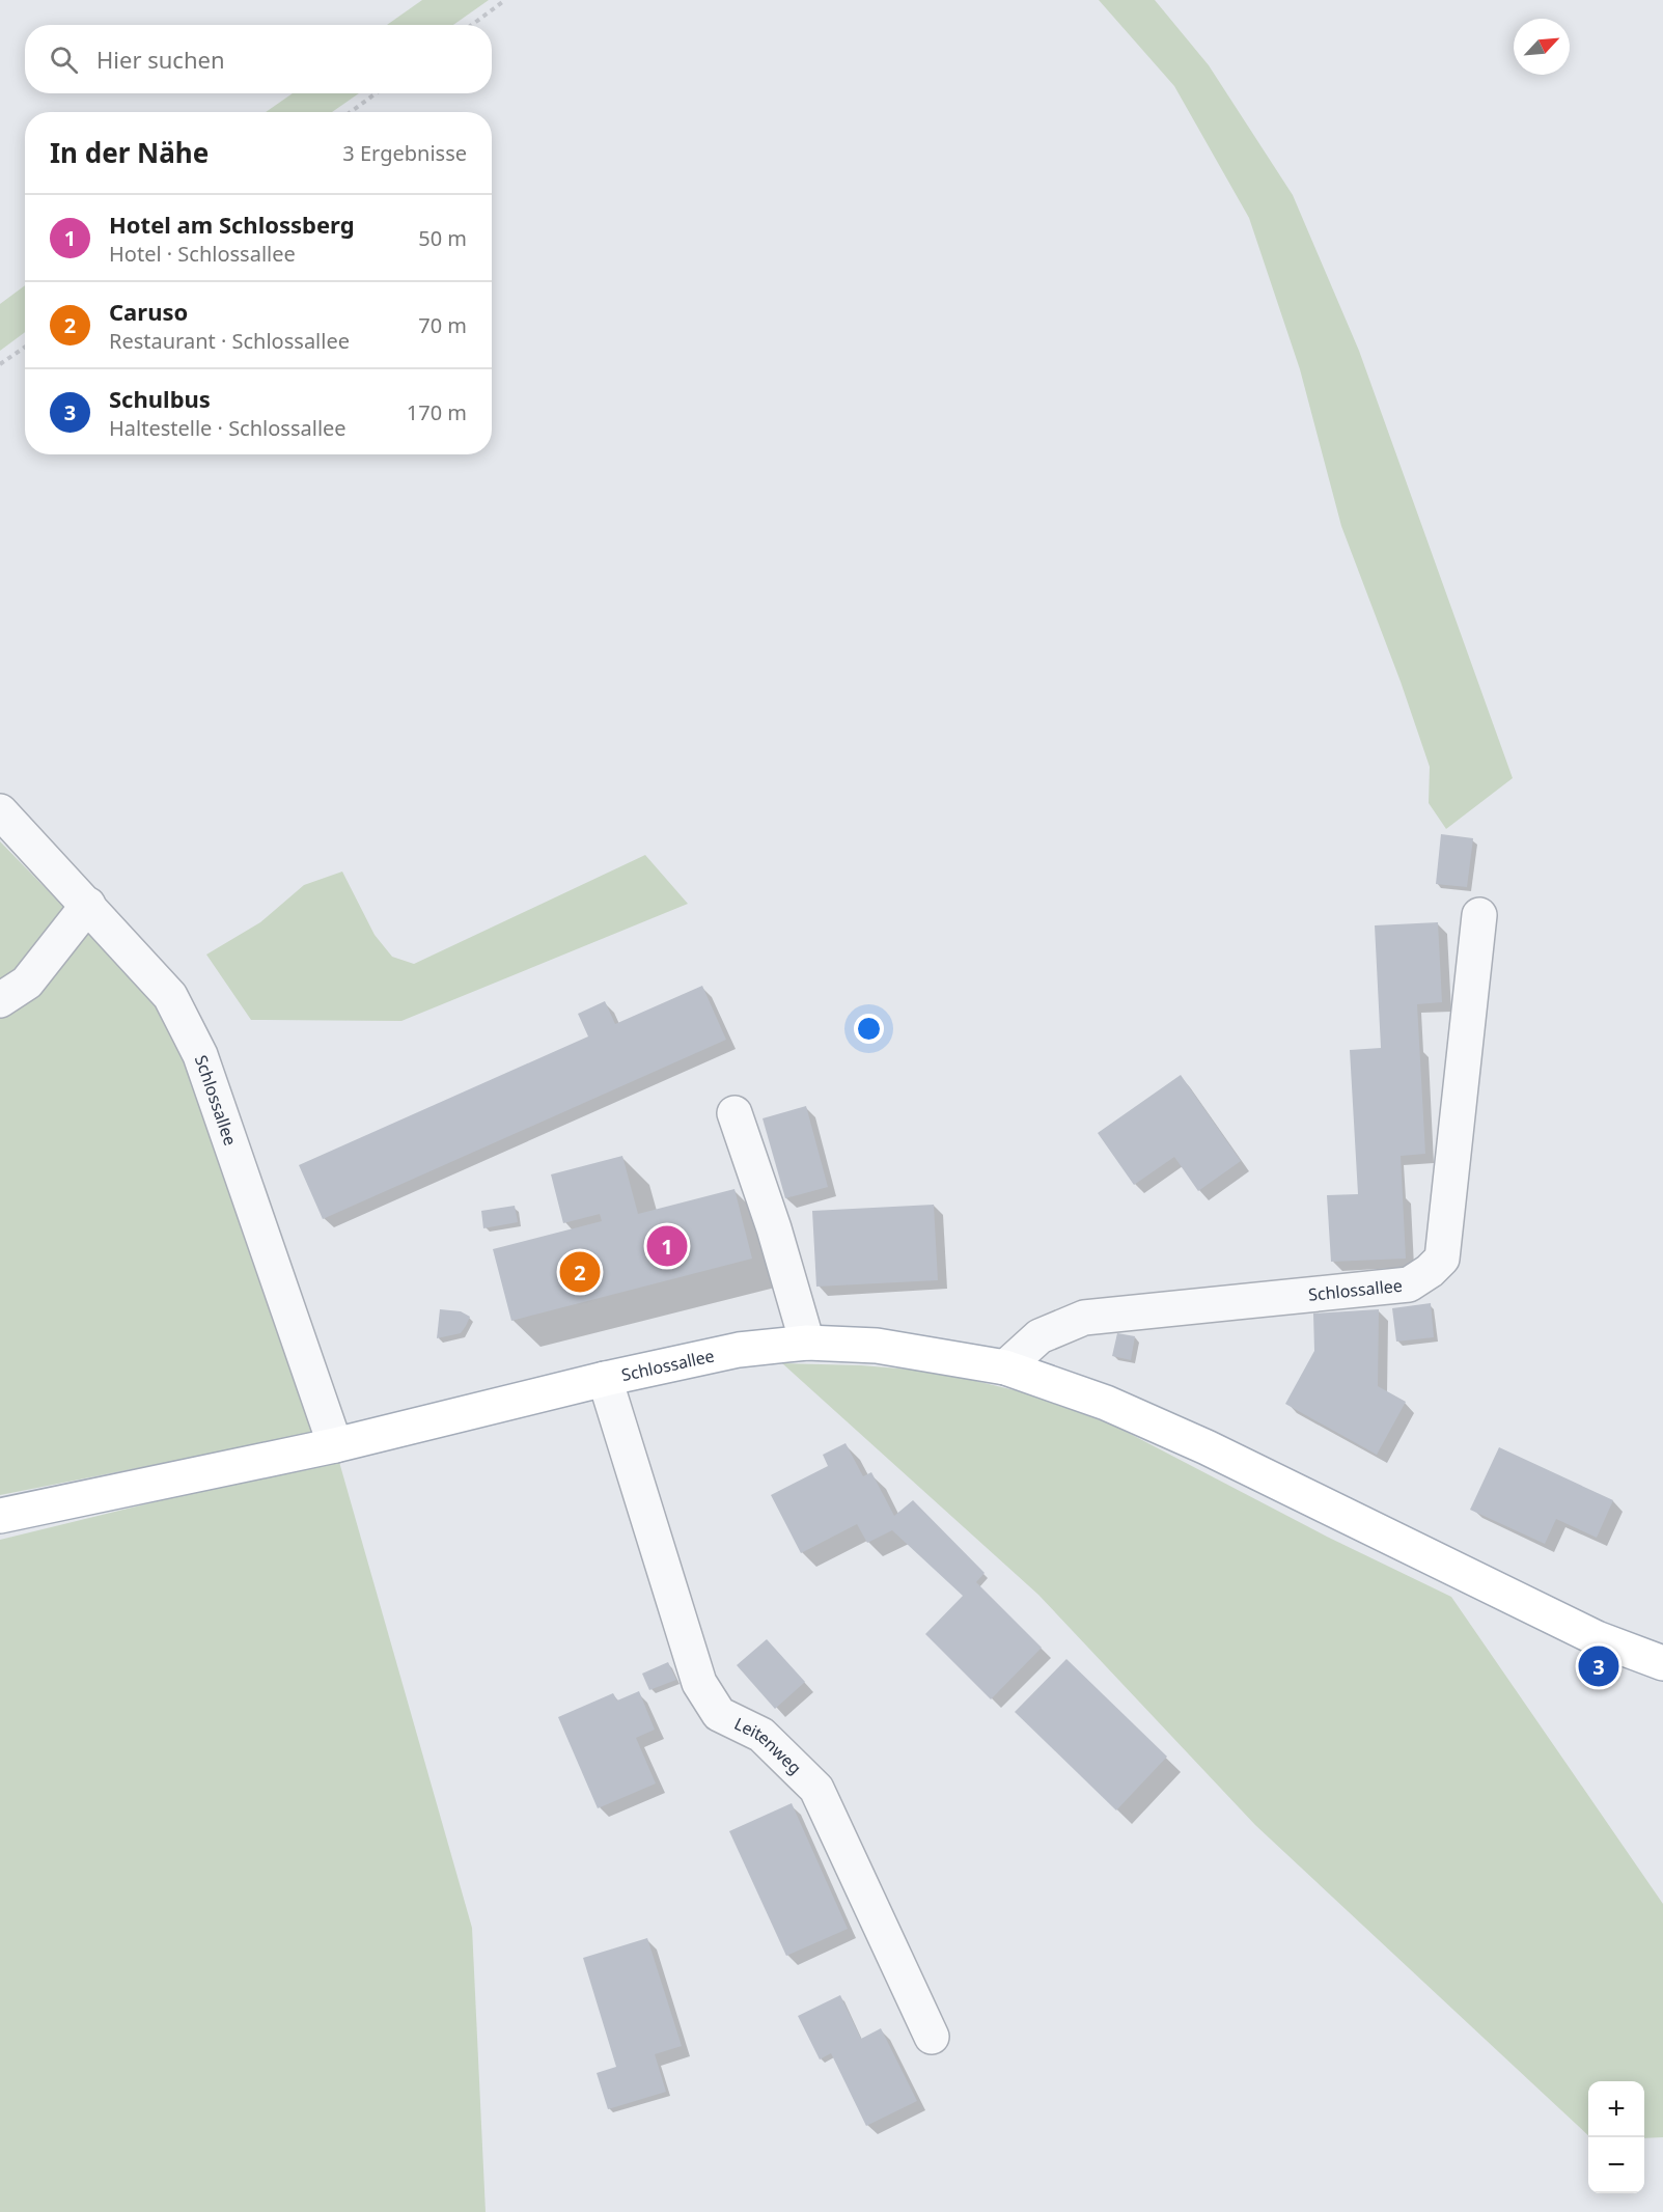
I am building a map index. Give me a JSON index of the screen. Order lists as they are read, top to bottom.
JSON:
{
  "streets": {
    "main road": ["Schlossallee"],
    "street": ["Leitenweg"]
  },
  "crossings": [
    ["Schlossallee", "Leitenweg"]
  ],
  "north": "top right",
  "page": {
    "search": "Hier suchen",
    "heading": ["In der Nähe", "3 Ergebnisse"],
    "list": [
      {
        "mark": "1",
        "name": "Hotel am Schlossberg",
        "note": "Hotel · Schlossallee",
        "value": "50 m"
      },
      {
        "mark": "2",
        "name": "Caruso",
        "note": "Restaurant · Schlossallee",
        "value": "70 m"
      },
      {
        "mark": "3",
        "name": "Schulbus",
        "note": "Haltestelle · Schlossallee",
        "value": "170 m"
      }
    ],
    "pins": ["1", "2", "3"],
    "map_buttons": ["+", "−"]
  }
}
